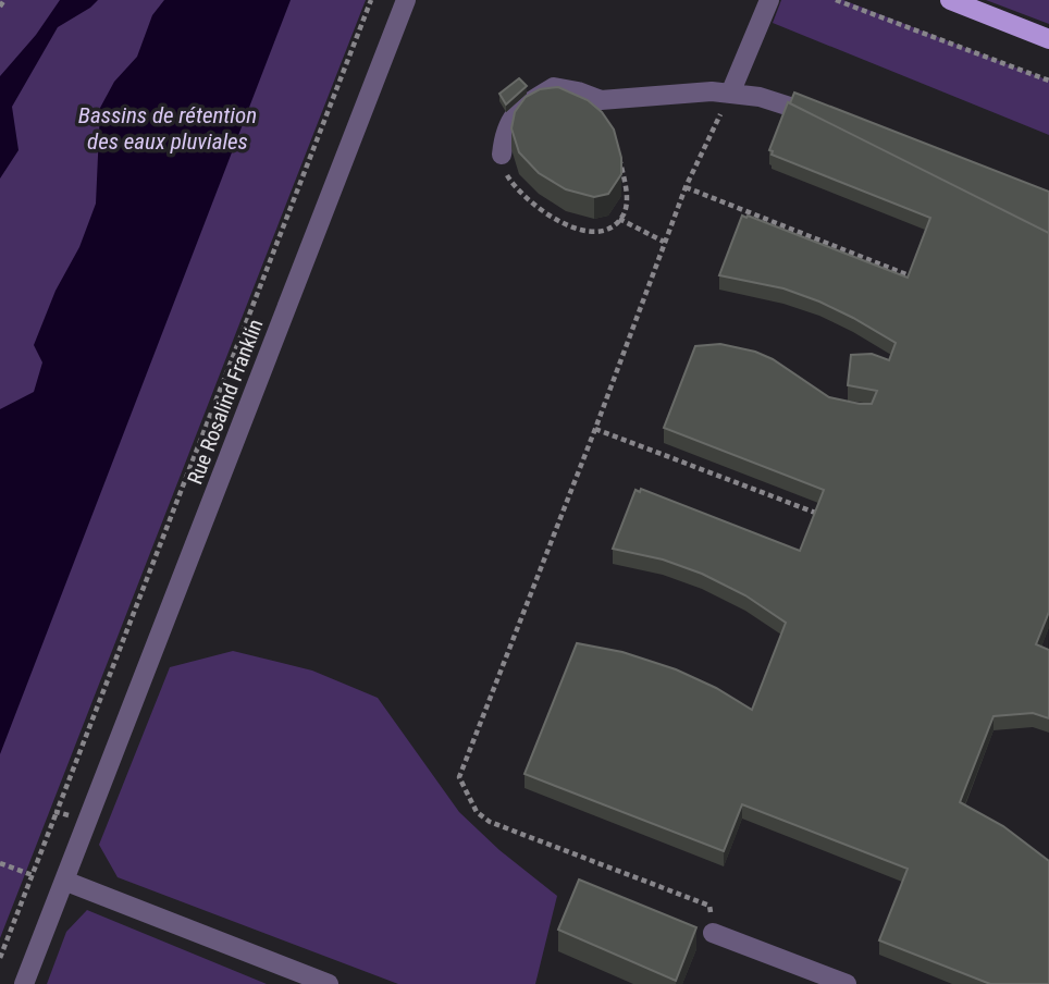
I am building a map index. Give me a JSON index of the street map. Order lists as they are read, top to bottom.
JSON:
{
  "streets": {
    "street": ["Rue Rosalind Franklin"]
  },
  "water": ["Bassins de rétention des eaux pluviales"]
}
